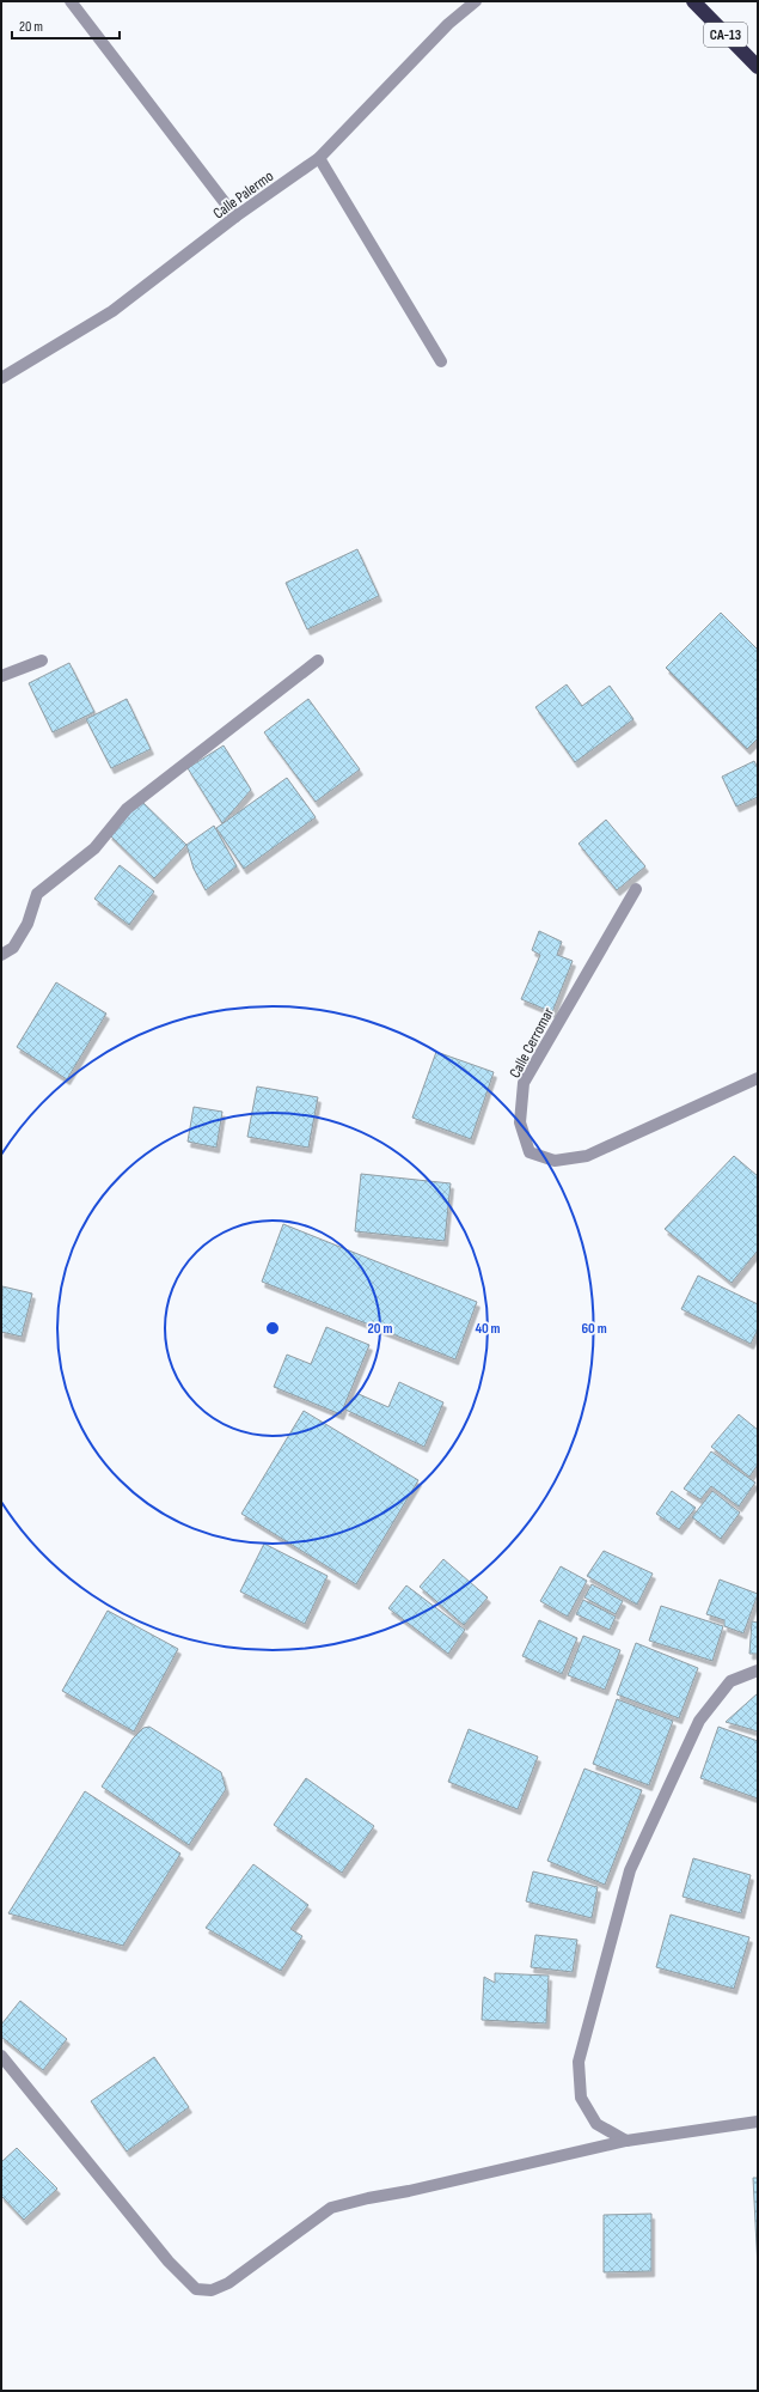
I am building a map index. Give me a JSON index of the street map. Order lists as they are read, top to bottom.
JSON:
{
  "streets": {
    "highway": ["CA-13"],
    "street": ["Calle Palermo", "Calle Cerromar"]
  },
  "scale_bar": "20 m",
  "rings": ["20 m", "40 m", "60 m"]
}
